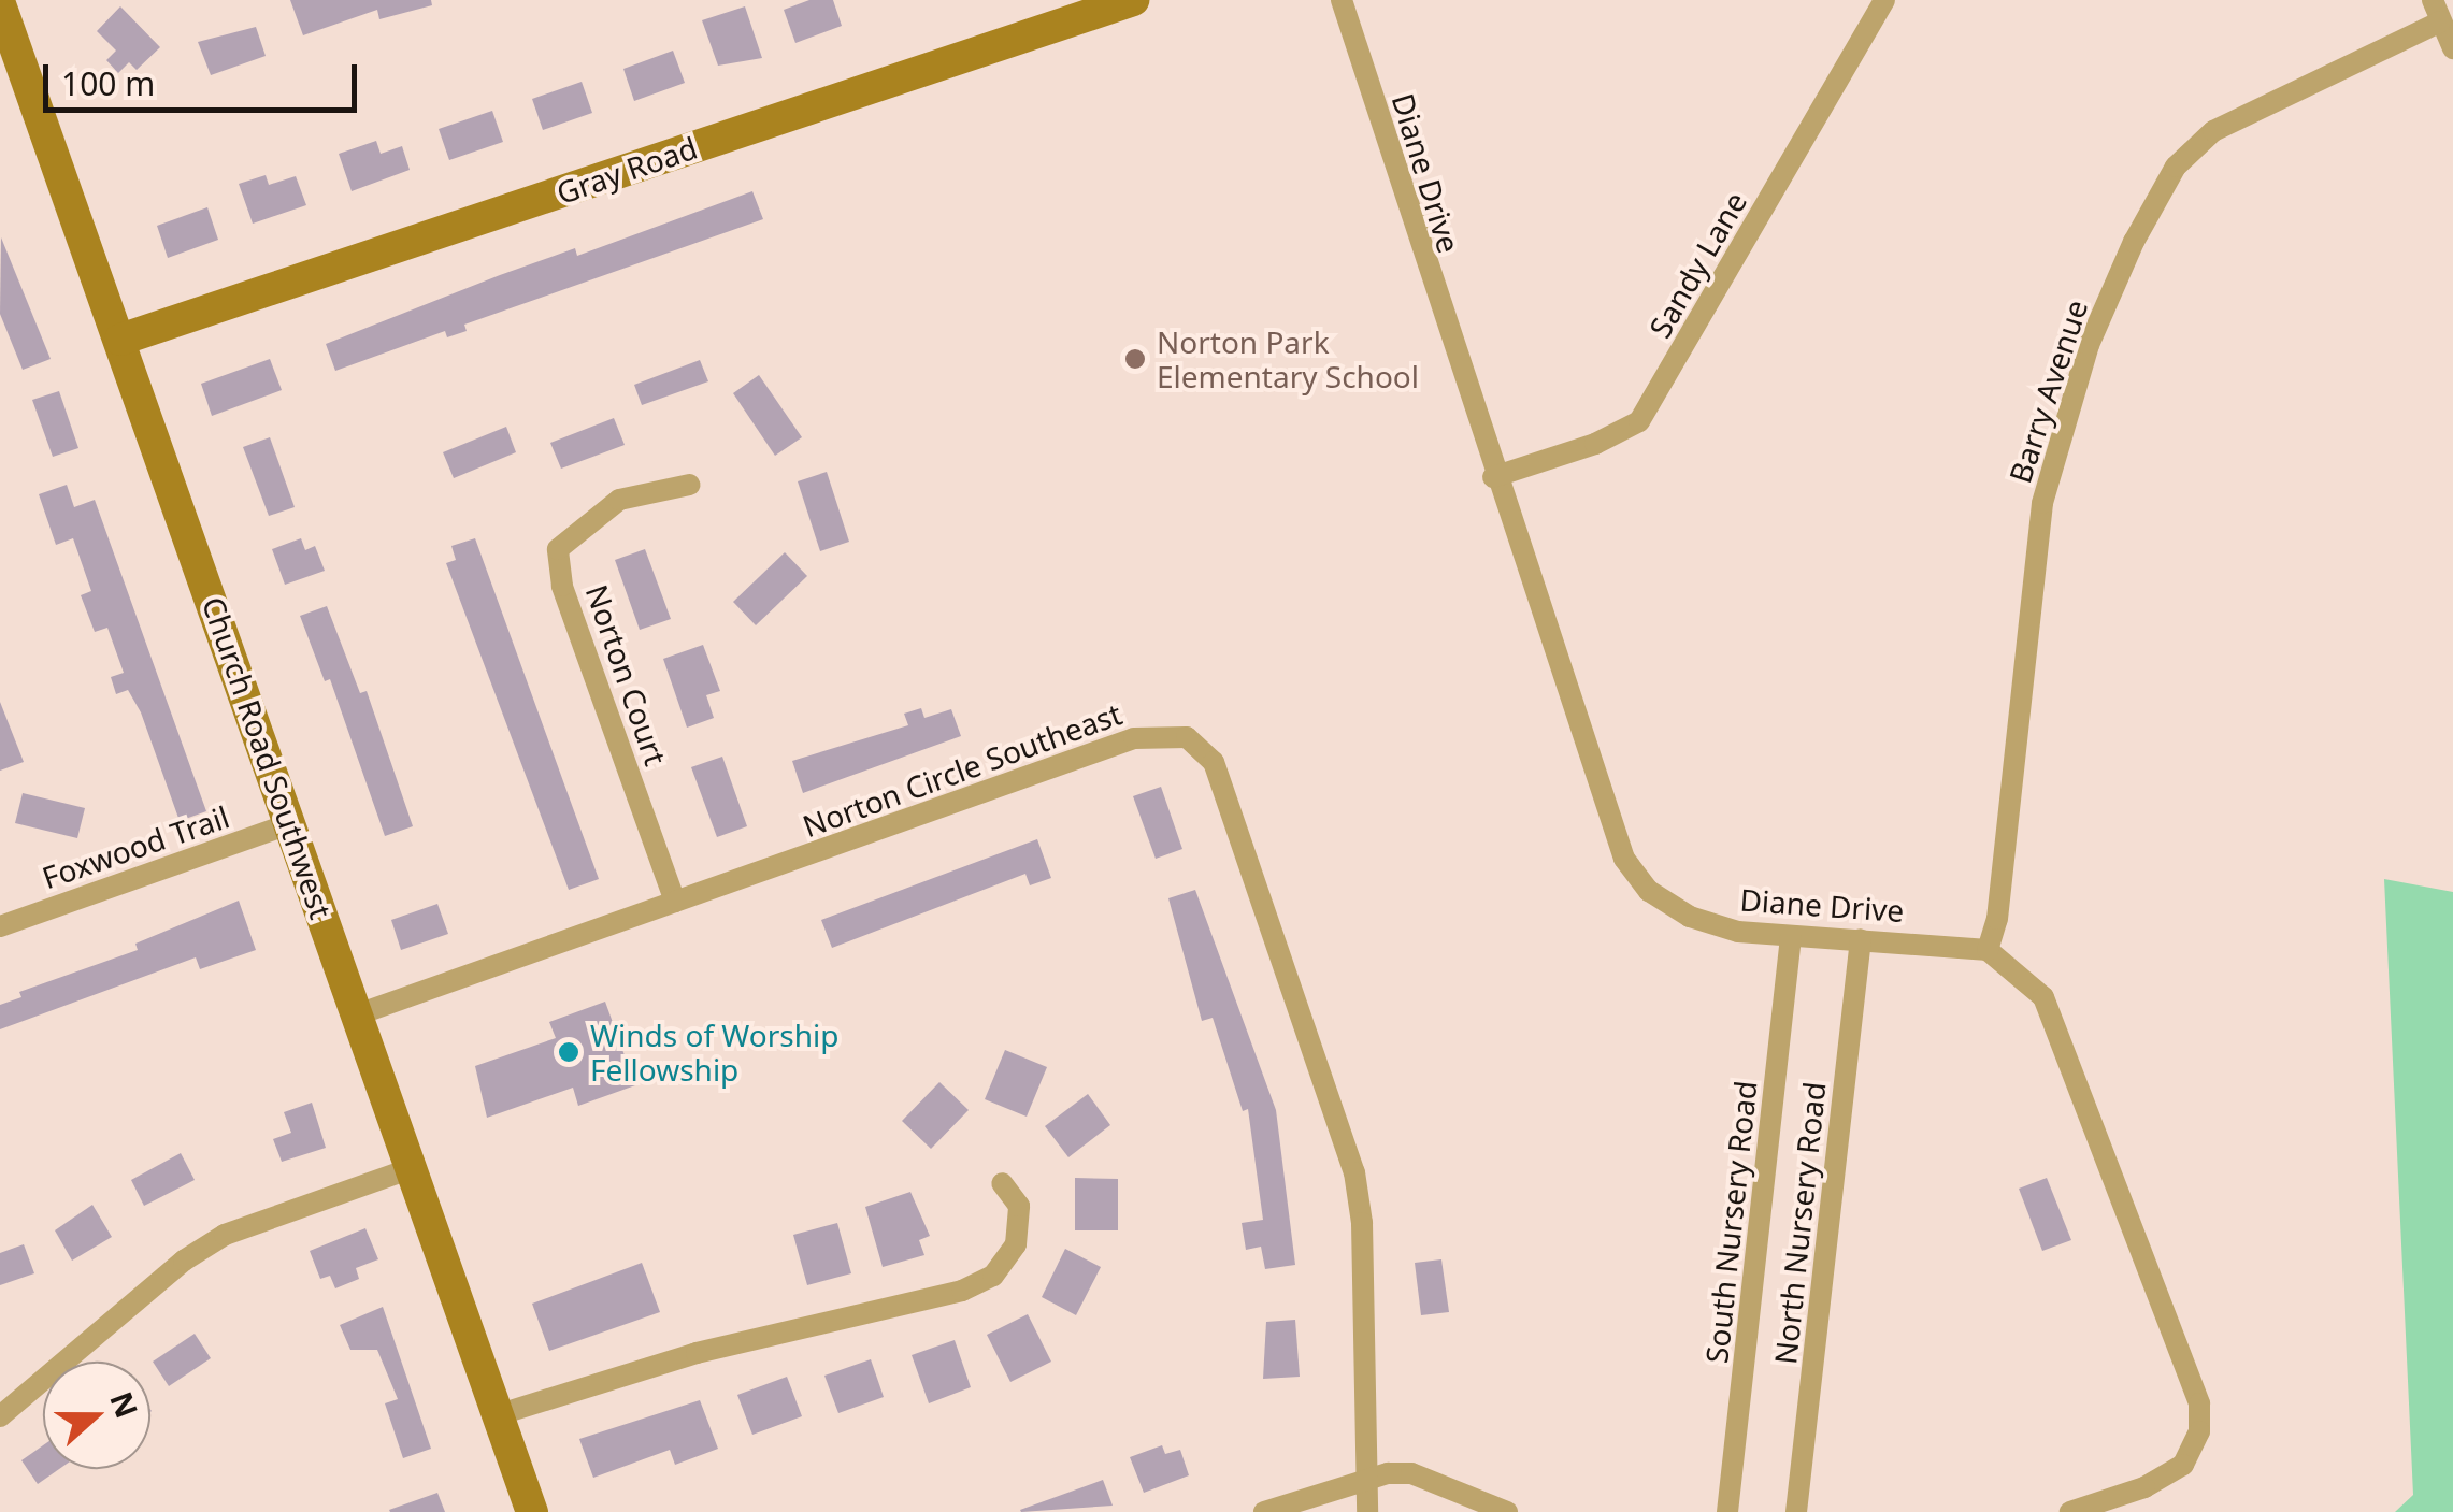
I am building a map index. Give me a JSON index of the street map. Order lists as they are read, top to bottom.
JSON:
{
  "streets": {
    "street": [
      "Gray Road",
      "Diane Drive",
      "Sandy Lane",
      "Barry Avenue",
      "Norton Court",
      "Church Road Southwest",
      "Norton Circle Southeast",
      "Foxwood Trail",
      "South Nursery Road",
      "North Nursery Road"
    ]
  },
  "crossings": [
    ["Gray Road", "Church Road Southwest"],
    ["Diane Drive", "Sandy Lane"],
    ["Diane Drive", "Barry Avenue"],
    ["Diane Drive", "South Nursery Road"],
    ["Diane Drive", "North Nursery Road"],
    ["Norton Court", "Norton Circle Southeast"],
    ["Church Road Southwest", "Norton Circle Southeast"],
    ["Church Road Southwest", "Foxwood Trail"]
  ],
  "places": ["Norton Park Elementary School", "Winds of Worship Fellowship"],
  "scale_bar": "100 m",
  "north": "right"
}
